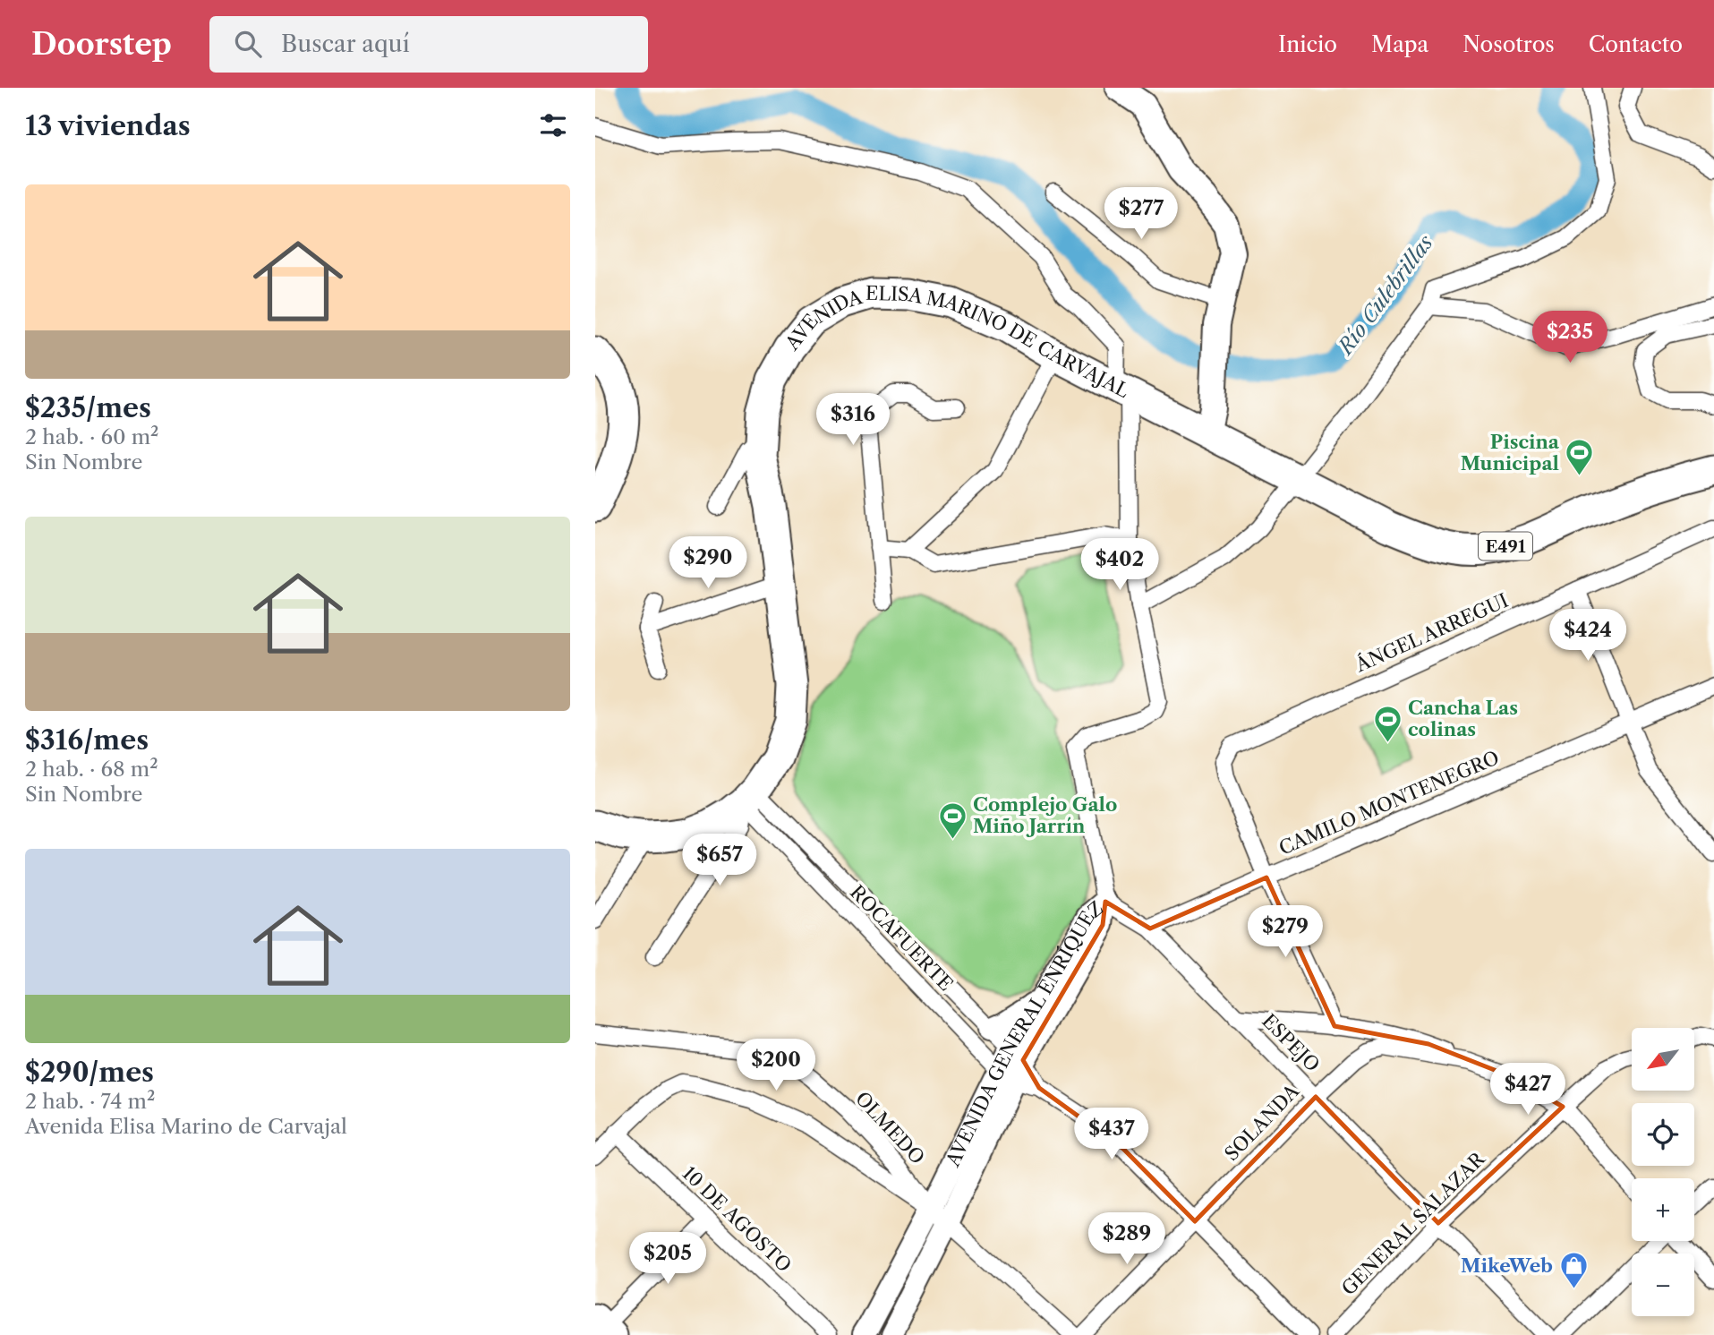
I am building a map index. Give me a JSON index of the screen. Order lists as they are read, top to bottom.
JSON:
{
  "streets": {
    "highway": ["AVENIDA ELISA MARINO DE CARVAJAL", "E491"],
    "street": [
      "ÁNGEL ARREGUI",
      "CAMILO MONTENEGRO",
      "ROCAFUERTE",
      "AVENIDA GENERAL ENRÍQUEZ",
      "ESPEJO",
      "SOLANDA",
      "OLMEDO",
      "10 DE AGOSTO",
      "GENERAL SALAZAR"
    ]
  },
  "crossings": [
    ["AVENIDA ELISA MARINO DE CARVAJAL", "ROCAFUERTE"],
    ["ÁNGEL ARREGUI", "CAMILO MONTENEGRO"],
    ["CAMILO MONTENEGRO", "ESPEJO"],
    ["ROCAFUERTE", "AVENIDA GENERAL ENRÍQUEZ"],
    ["ROCAFUERTE", "SOLANDA"],
    ["AVENIDA GENERAL ENRÍQUEZ", "ESPEJO"],
    ["AVENIDA GENERAL ENRÍQUEZ", "OLMEDO"],
    ["ESPEJO", "SOLANDA"],
    ["ESPEJO", "GENERAL SALAZAR"],
    ["SOLANDA", "GENERAL SALAZAR"]
  ],
  "water": ["Río Culebrillas"],
  "places": {
    "sports": ["Piscina Municipal", "Cancha Las colinas", "Complejo Galo Miño Jarrín"],
    "shop": ["MikeWeb"]
  },
  "north": "bottom left",
  "page": {
    "header": "Doorstep",
    "search": "Buscar aquí",
    "nav": [
      "Inicio",
      "Mapa",
      "Nosotros",
      "Contacto"
    ],
    "heading": "13 viviendas",
    "list": [
      {
        "name": "$235/mes",
        "note": "2 hab. · 60 m² · Sin Nombre"
      },
      {
        "name": "$316/mes",
        "note": "2 hab. · 68 m² · Sin Nombre"
      },
      {
        "name": "$290/mes",
        "note": "2 hab. · 74 m² · Avenida Elisa Marino de Carvajal"
      }
    ],
    "price": [
      "$277",
      "$235",
      "$316",
      "$290",
      "$402",
      "$424",
      "$657",
      "$279",
      "$200",
      "$427",
      "$437",
      "$289",
      "$205"
    ],
    "map_buttons": ["+", "−"]
  }
}
